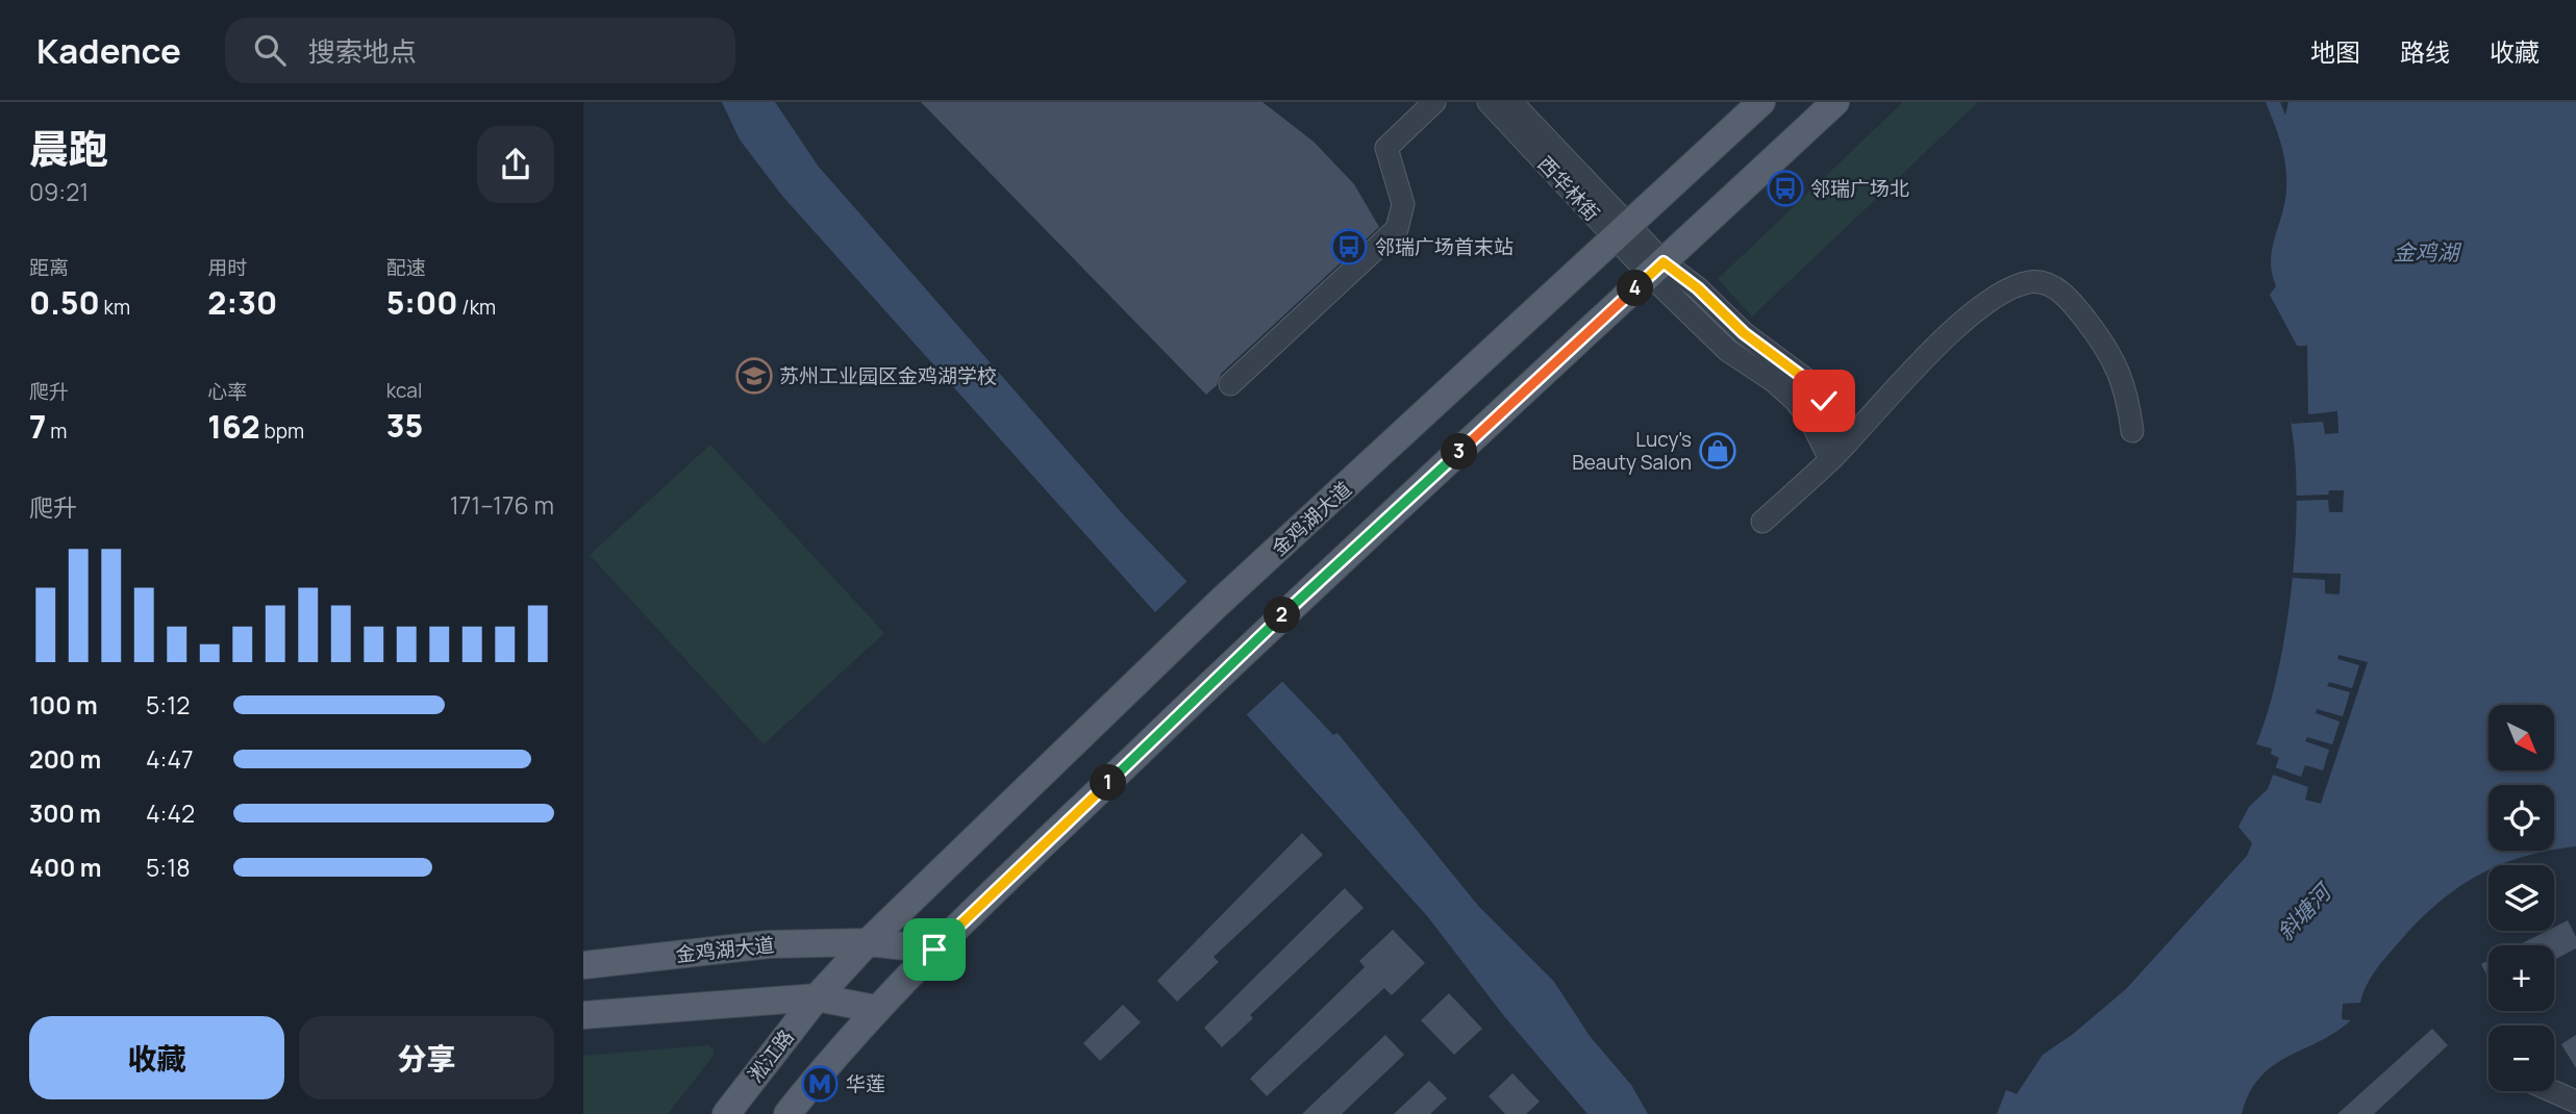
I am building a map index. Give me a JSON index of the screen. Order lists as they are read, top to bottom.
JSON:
{
  "streets": {
    "main road": ["金鸡湖大道", "淞江路"],
    "street": ["西华林街"]
  },
  "crossings": [
    ["西华林街", "金鸡湖大道"],
    ["金鸡湖大道", "淞江路"]
  ],
  "water": ["金鸡湖", "斜塘河"],
  "places": {
    "bus stop": ["邻瑞广场北", "邻瑞广场首末站"],
    "school or university": ["苏州工业园区金鸡湖学校"],
    "shop": ["Lucy's Beauty Salon"],
    "metro station": ["华莲"]
  },
  "north": "bottom right",
  "page": {
    "header": "Kadence",
    "search": "搜索地点",
    "nav": ["地图", "路线", "收藏"],
    "heading": ["晨跑", "09:21"],
    "stats": [
      ["距离", "0.50 km"],
      ["用时", "2:30"],
      ["配速", "5:00 /km"],
      ["爬升", "7 m"],
      ["心率", "162 bpm"],
      ["kcal", "35"]
    ],
    "pins": [
      "4",
      "3",
      "2",
      "1"
    ],
    "chart": ["爬升", "171–176 m"],
    "list": [
      {
        "name": "100 m",
        "note": "5:12"
      },
      {
        "name": "200 m",
        "note": "4:47"
      },
      {
        "name": "300 m",
        "note": "4:42"
      },
      {
        "name": "400 m",
        "note": "5:18"
      }
    ],
    "map_buttons": ["+", "−"],
    "buttons": ["收藏", "分享"]
  }
}
